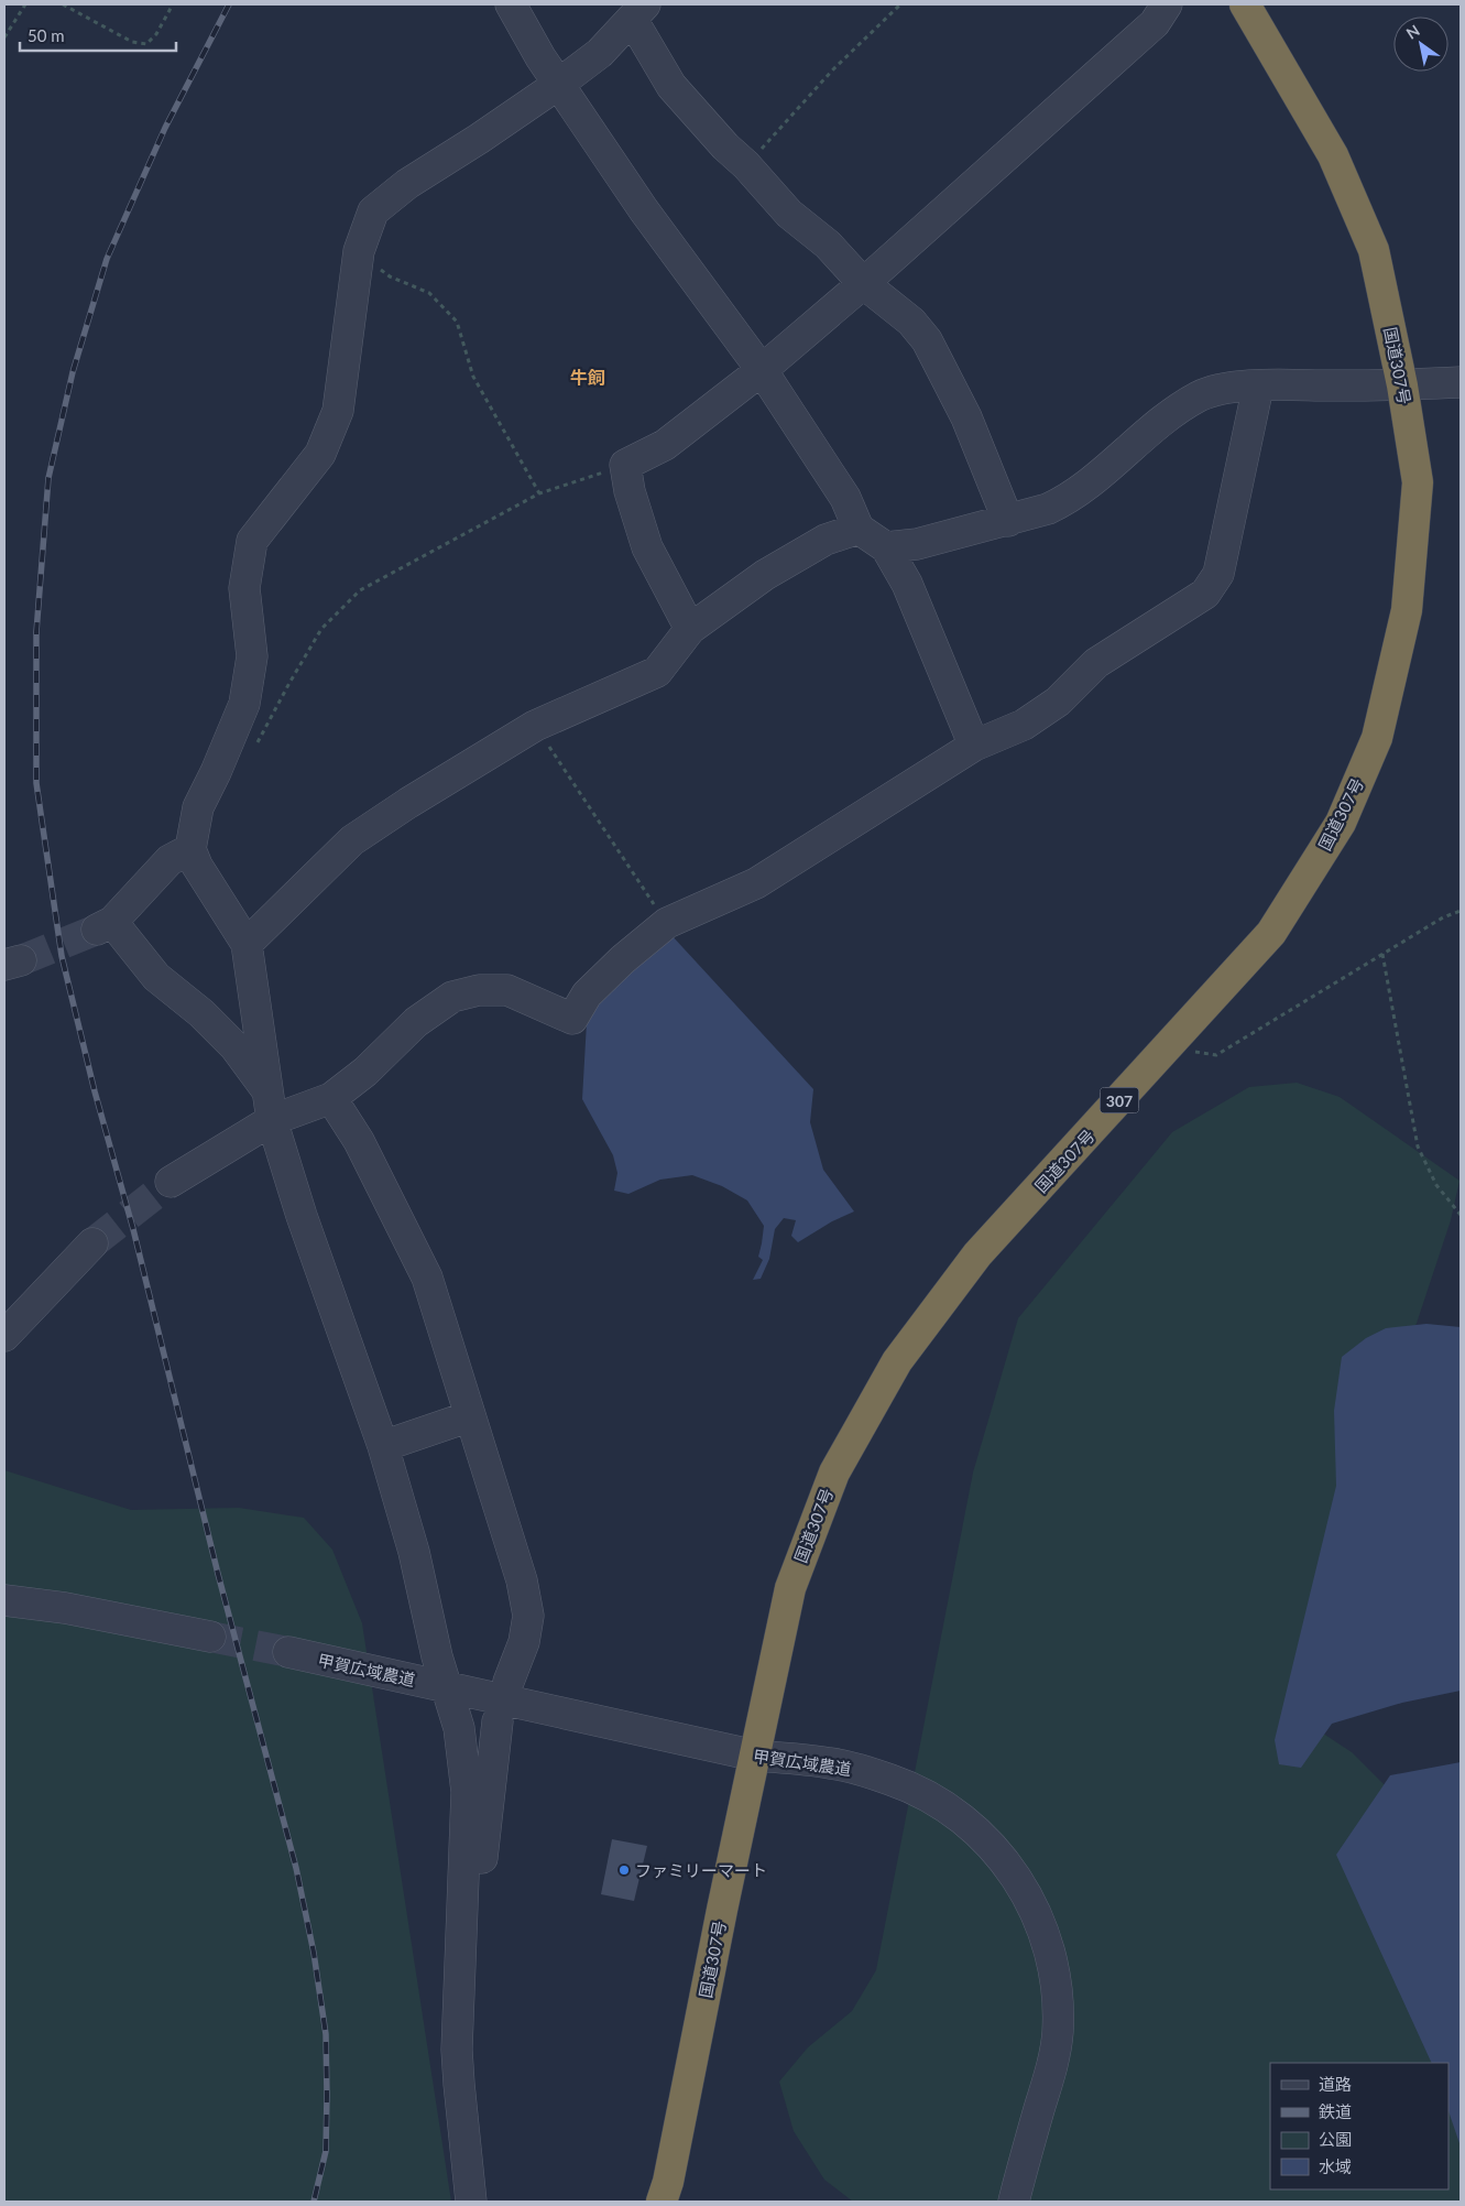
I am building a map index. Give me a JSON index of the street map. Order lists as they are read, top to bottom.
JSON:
{
  "streets": {
    "highway": ["国道307号", "307"],
    "street": ["甲賀広域農道"]
  },
  "crossings": [
    ["国道307号", "甲賀広域農道"]
  ],
  "districts": ["牛飼"],
  "places": ["ファミリーマート"],
  "legend": [
    "道路",
    "鉄道",
    "公園",
    "水域"
  ],
  "scale_bar": "50 m",
  "north": "top left"
}
